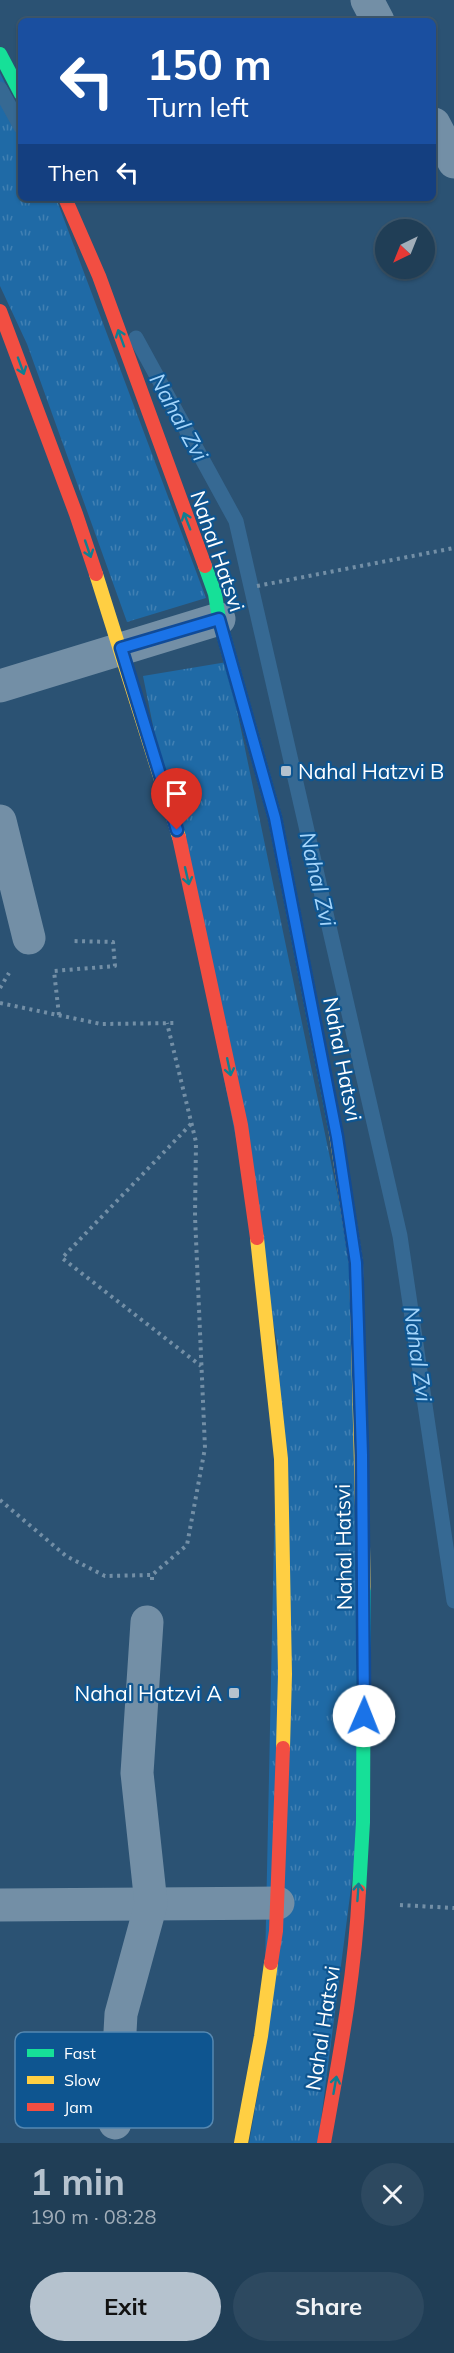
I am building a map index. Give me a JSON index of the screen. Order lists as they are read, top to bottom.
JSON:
{
  "streets": {
    "street": ["Nahal Hatsvi"]
  },
  "water": ["Nahal Zvi"],
  "places": {
    "transit": ["Nahal Hatzvi B", "Nahal Hatzvi A"]
  },
  "legend": ["Fast", "Slow", "Jam"],
  "north": "bottom left",
  "page": {
    "turn": ["150 m", "Turn left"],
    "then": "Then",
    "heading": ["1 min", "190 m · 08:28"],
    "buttons": ["Exit", "Share"]
  }
}
